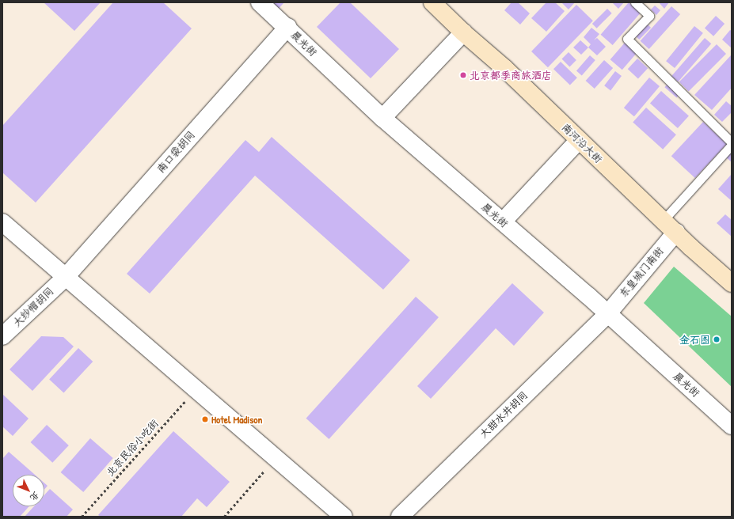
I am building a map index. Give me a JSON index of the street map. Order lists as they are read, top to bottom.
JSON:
{
  "streets": {
    "main road": ["南河沿大街"],
    "street": [
      "晨光街",
      "南口袋胡同",
      "东皇城门南街",
      "大纱帽胡同",
      "大甜水井胡同"
    ],
    "path": ["北京民俗小吃街"]
  },
  "crossings": [
    ["晨光街", "南口袋胡同"],
    ["晨光街", "东皇城门南街"],
    ["晨光街", "大甜水井胡同"],
    ["南河沿大街", "东皇城门南街"],
    ["南口袋胡同", "大纱帽胡同"],
    ["东皇城门南街", "大甜水井胡同"]
  ],
  "places": ["北京都季商旅酒店", "金石图", "Hotel Madison"],
  "north": "bottom right"
}
